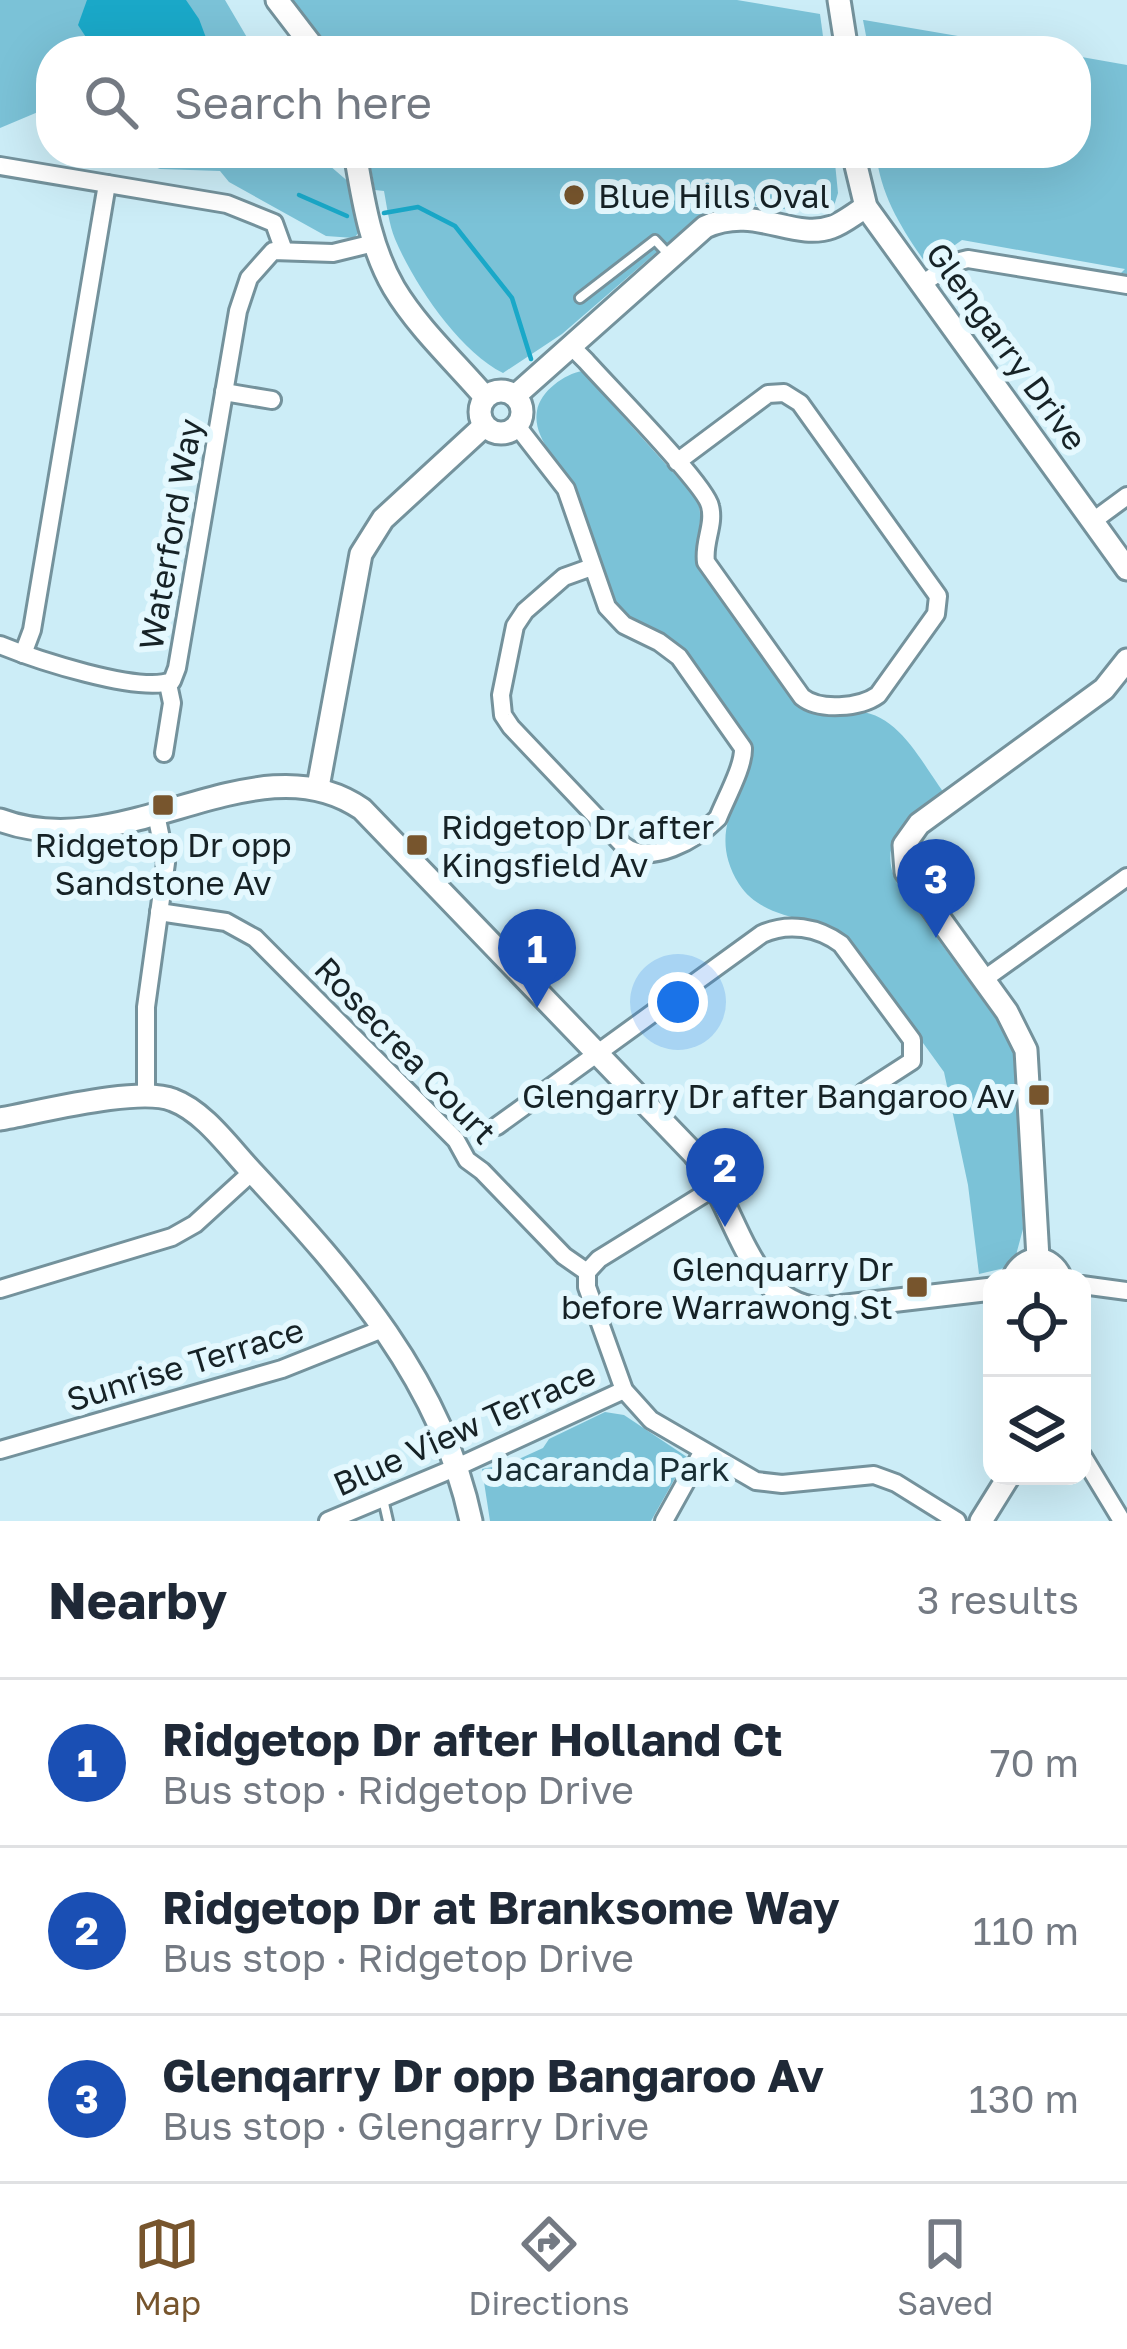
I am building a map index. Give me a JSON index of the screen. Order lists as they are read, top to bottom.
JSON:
{
  "streets": {
    "street": [
      "Glengarry Drive",
      "Waterford Way",
      "Rosecrea Court",
      "Sunrise Terrace",
      "Blue View Terrace"
    ]
  },
  "parks": ["Jacaranda Park"],
  "places": {
    "other": ["Blue Hills Oval"],
    "transit": [
      "Ridgetop Dr opp Sandstone Av",
      "Ridgetop Dr after Kingsfield Av",
      "Glengarry Dr after Bangaroo Av",
      "Glenquarry Dr before Warrawong St"
    ]
  },
  "page": {
    "search": "Search here",
    "pins": ["3", "1", "2"],
    "heading": ["Nearby", "3 results"],
    "list": [
      {
        "mark": "1",
        "name": "Ridgetop Dr after Holland Ct",
        "note": "Bus stop · Ridgetop Drive",
        "value": "70 m"
      },
      {
        "mark": "2",
        "name": "Ridgetop Dr at Branksome Way",
        "note": "Bus stop · Ridgetop Drive",
        "value": "110 m"
      },
      {
        "mark": "3",
        "name": "Glenqarry Dr opp Bangaroo Av",
        "note": "Bus stop · Glengarry Drive",
        "value": "130 m"
      }
    ],
    "nav": ["Map", "Directions", "Saved"]
  }
}
